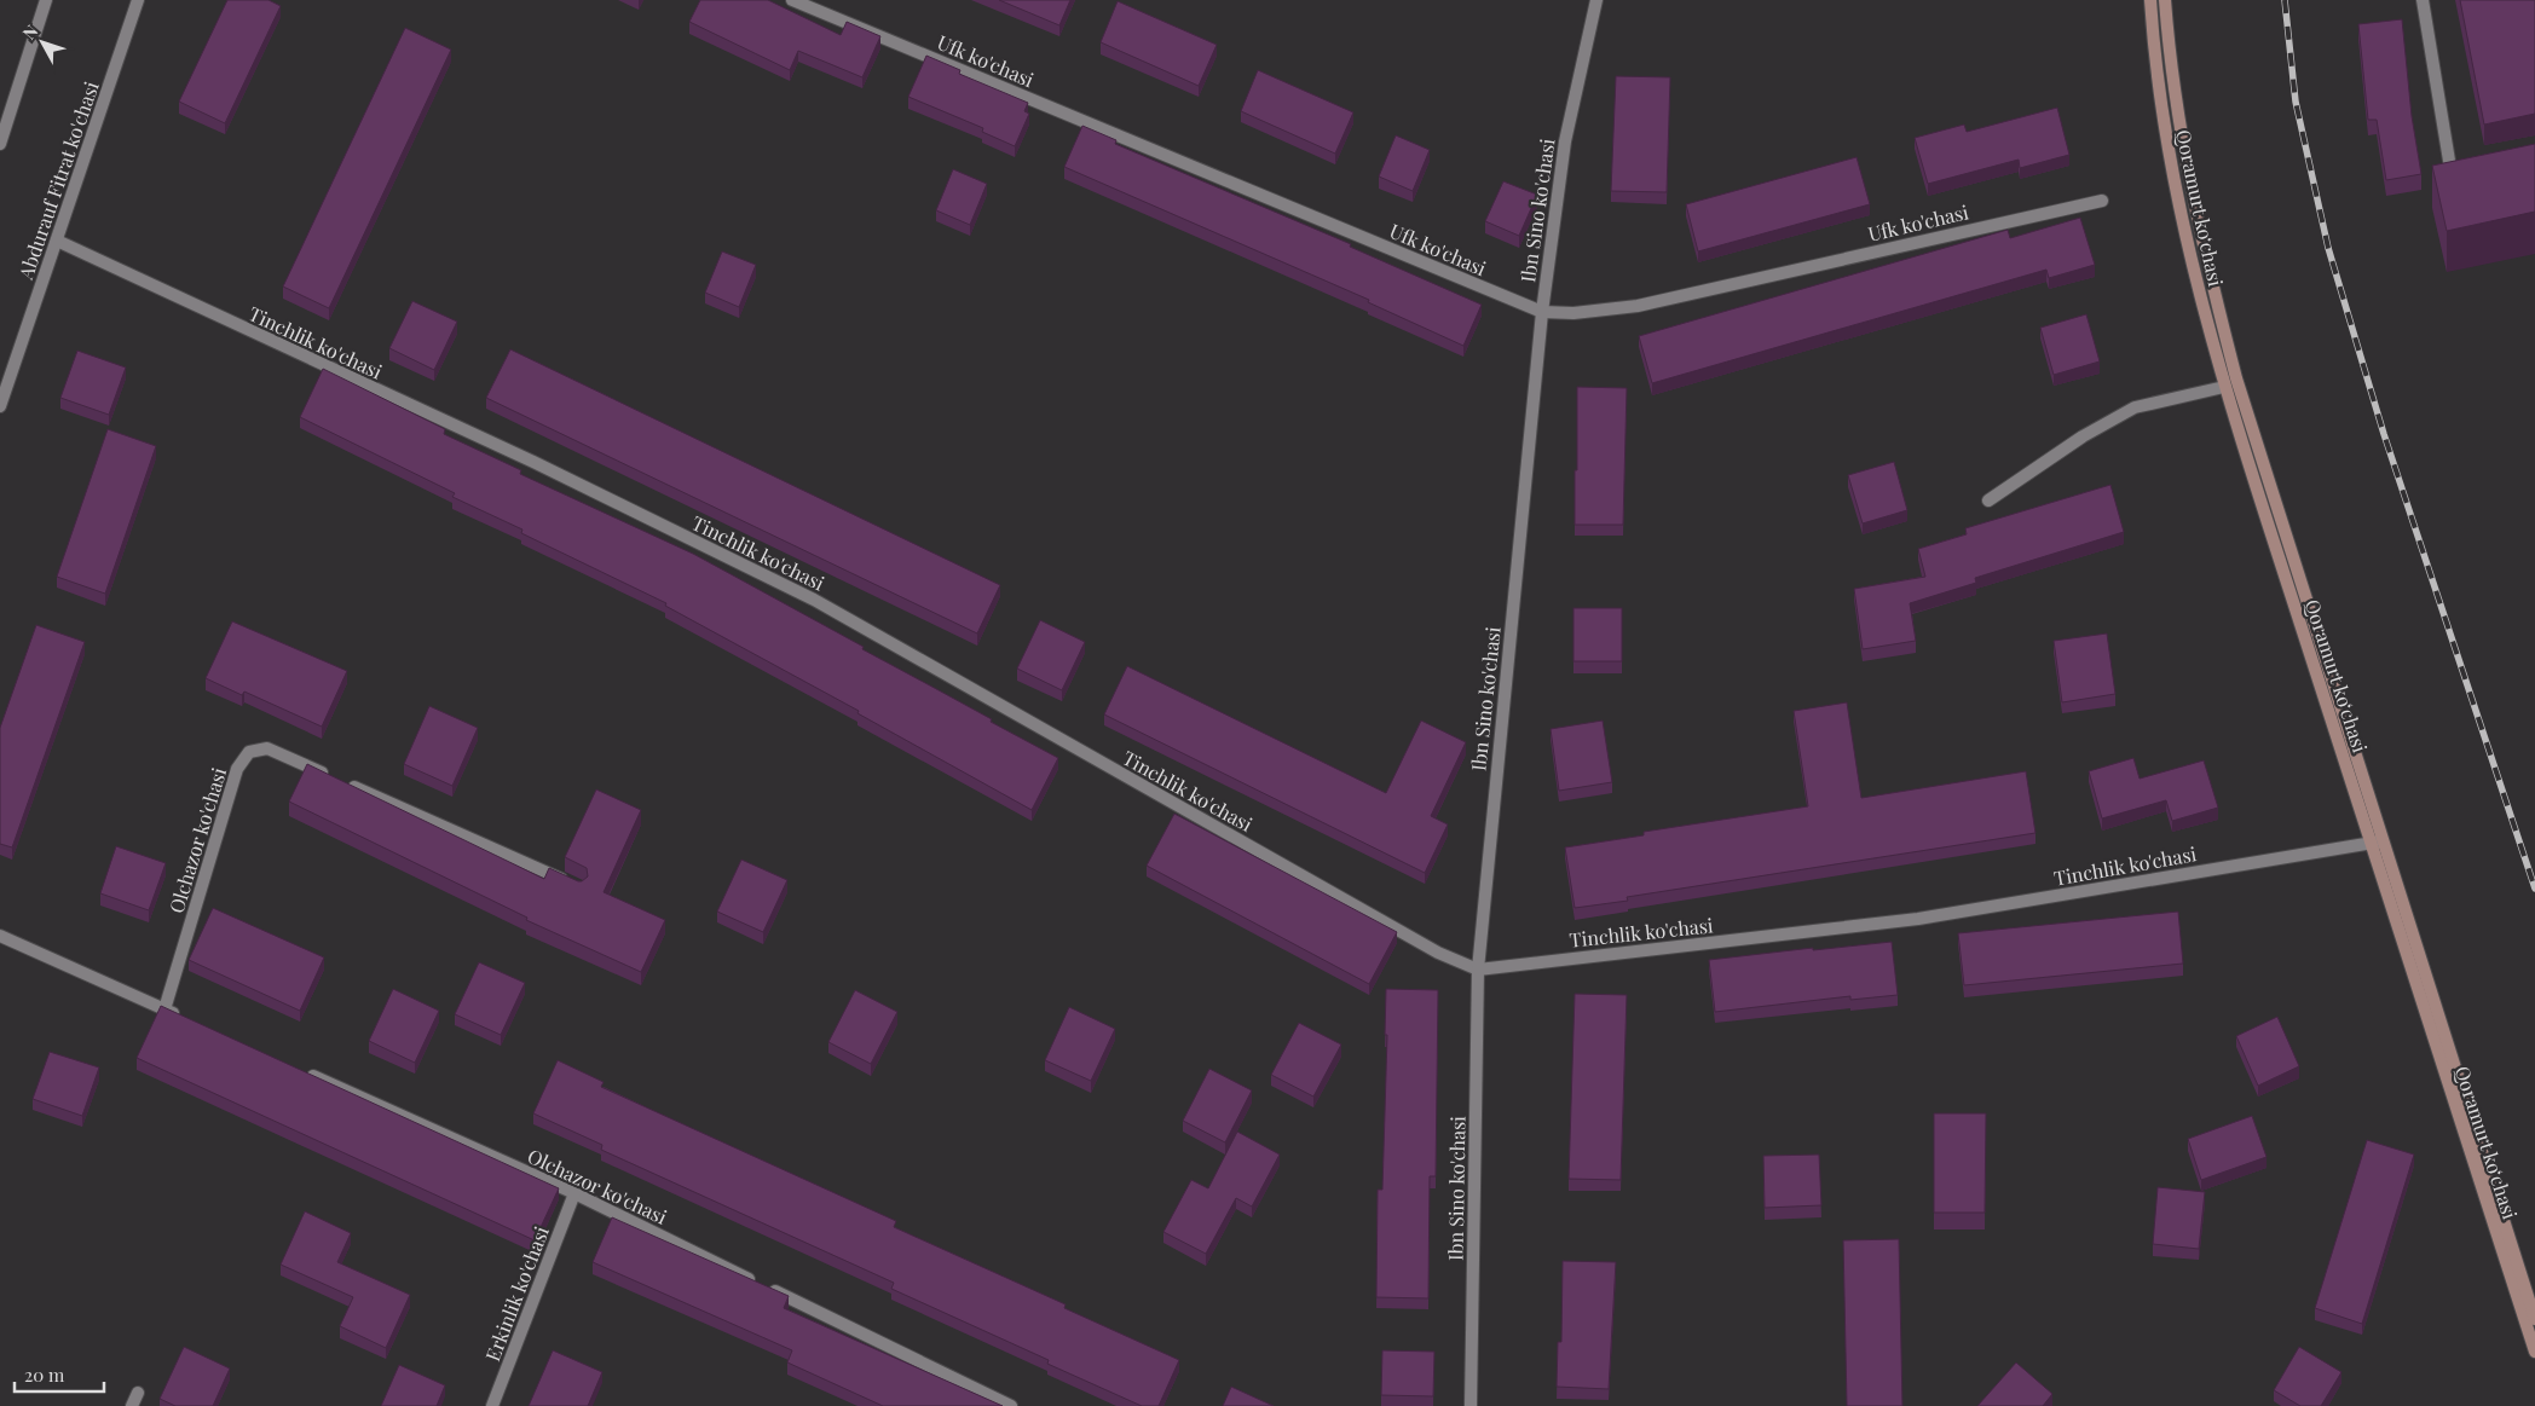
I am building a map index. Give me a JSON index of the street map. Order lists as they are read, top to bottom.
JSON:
{
  "streets": {
    "main road": ["Qoramurt koʻchasi"],
    "street": [
      "Ufk ko'chasi",
      "Abdurauf Fitrat ko'chasi",
      "Ibn Sino ko'chasi",
      "Tinchlik ko'chasi",
      "Olchazor ko'chasi",
      "Erkinlik ko'chasi"
    ]
  },
  "crossings": [
    ["Ufk ko'chasi", "Ibn Sino ko'chasi"],
    ["Abdurauf Fitrat ko'chasi", "Tinchlik ko'chasi"],
    ["Qoramurt koʻchasi", "Tinchlik ko'chasi"],
    ["Ibn Sino ko'chasi", "Tinchlik ko'chasi"],
    ["Olchazor ko'chasi", "Erkinlik ko'chasi"]
  ],
  "scale_bar": "20 m",
  "north": "top left"
}
